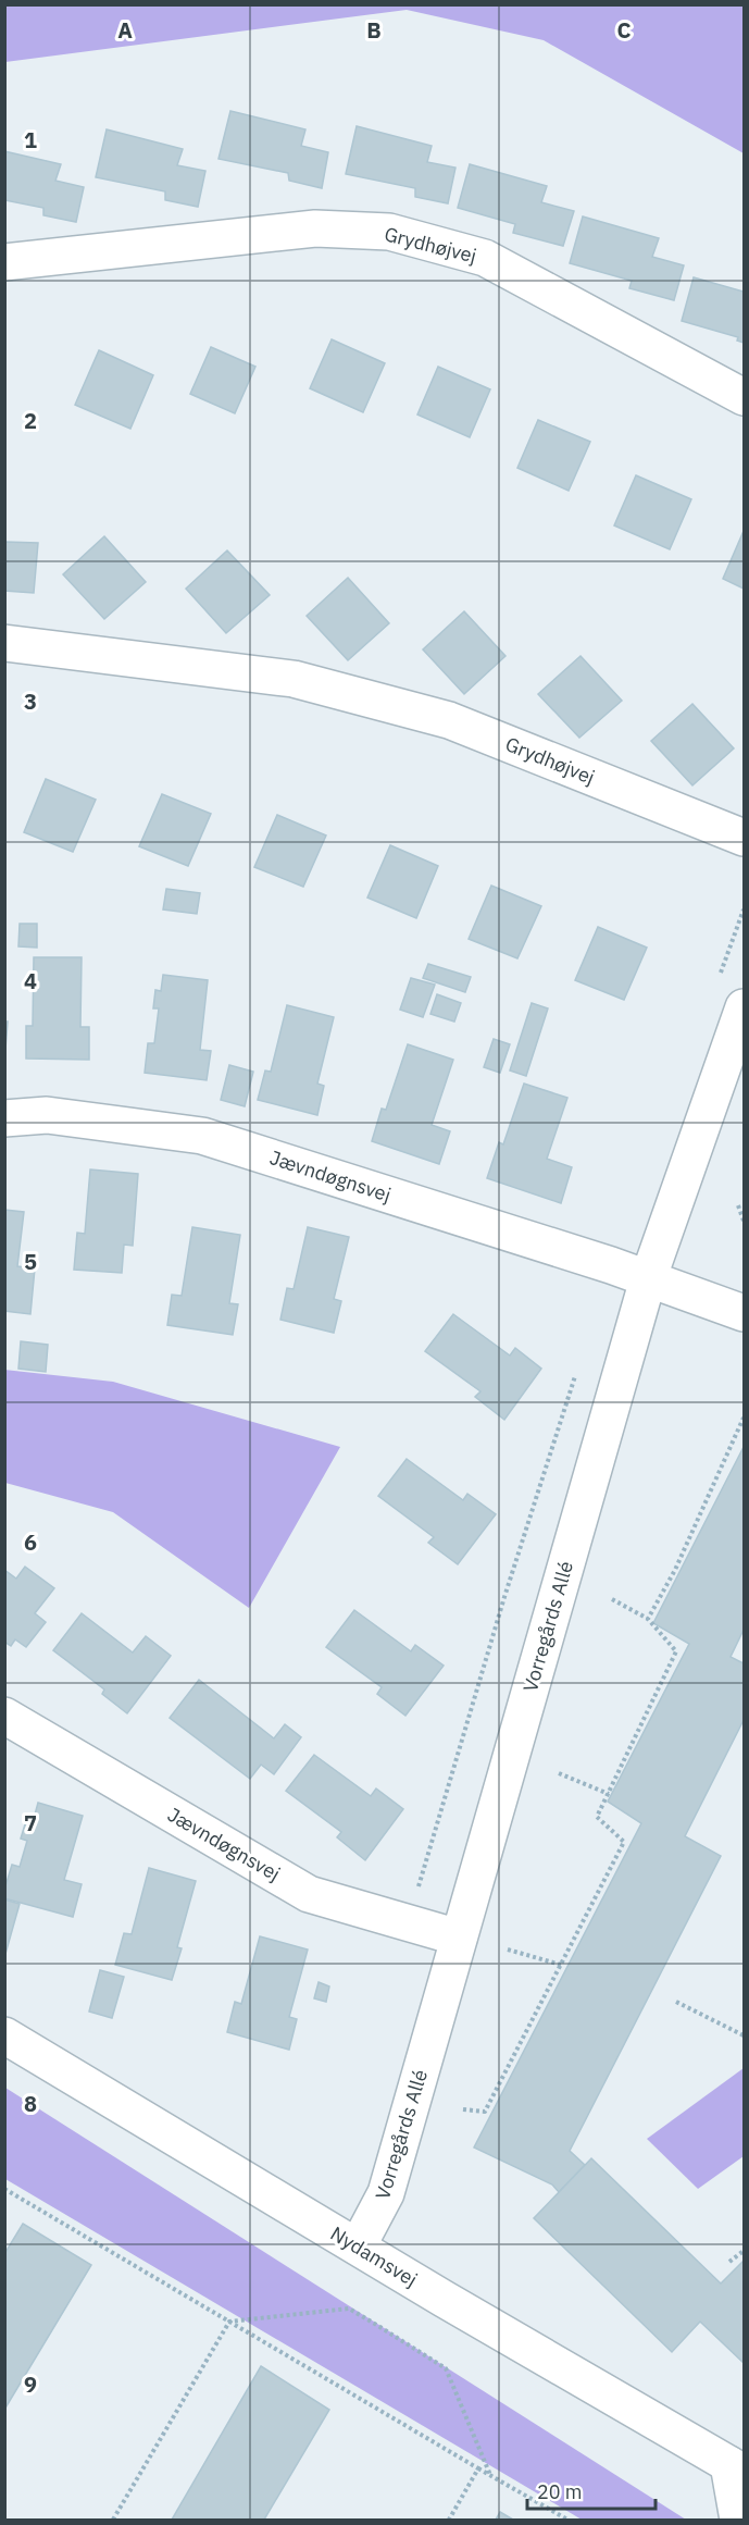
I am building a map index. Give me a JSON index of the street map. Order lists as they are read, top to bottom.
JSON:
{
  "streets": {
    "street": [
      "Grydhøjvej",
      "Jævndøgnsvej",
      "Vorregårds Allé",
      "Nydamsvej"
    ]
  },
  "crossings": [
    ["Jævndøgnsvej", "Vorregårds Allé"],
    ["Vorregårds Allé", "Nydamsvej"]
  ],
  "scale_bar": "20 m",
  "grid": {
    "columns": ["A", "B", "C"],
    "rows": [
      "1",
      "2",
      "3",
      "4",
      "5",
      "6",
      "7",
      "8",
      "9"
    ]
  }
}
